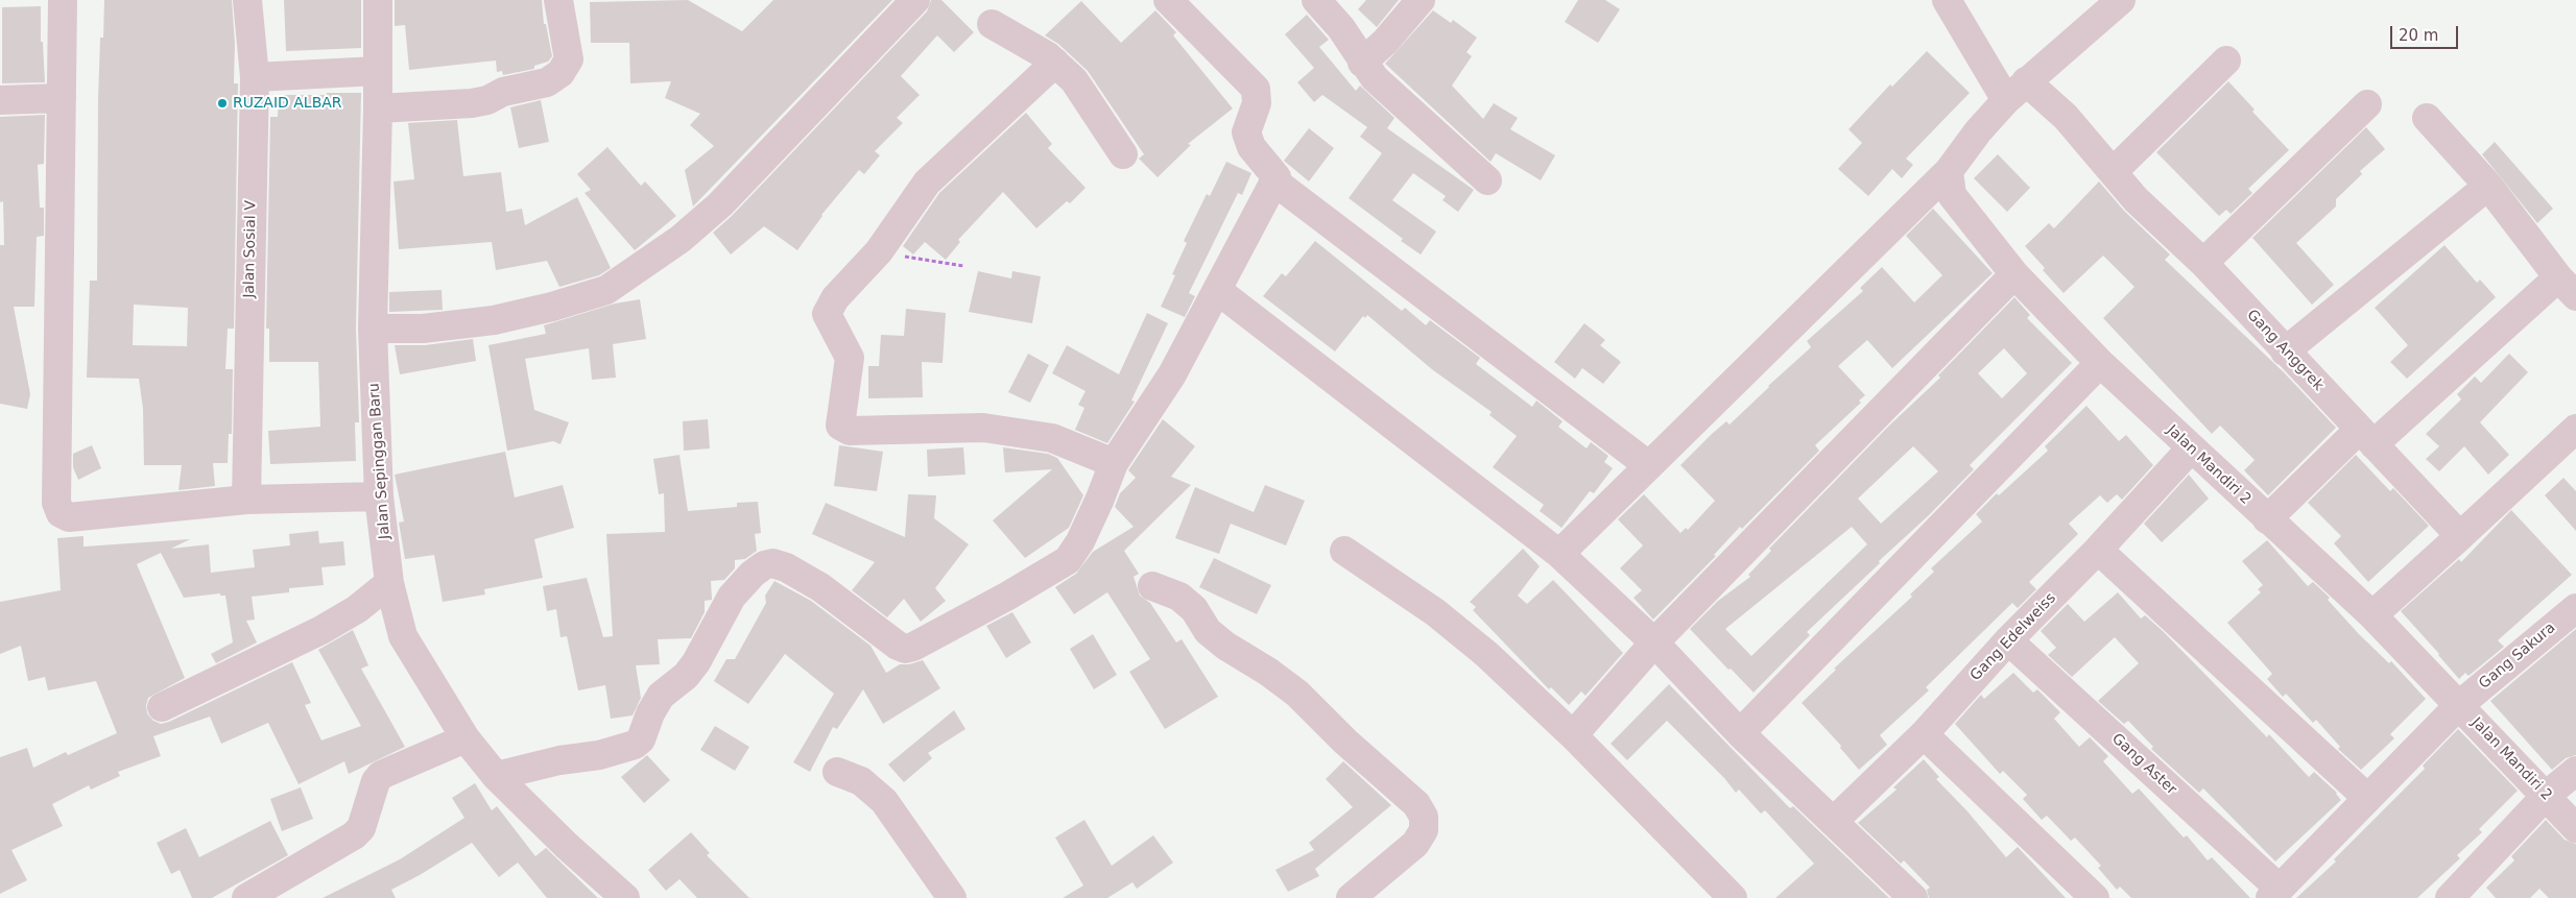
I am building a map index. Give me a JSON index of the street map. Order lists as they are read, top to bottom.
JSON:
{
  "streets": {
    "street": [
      "Jalan Sosial V",
      "Gang Anggrek",
      "Jalan Sepinggan Baru",
      "Jalan Mandiri 2",
      "Gang Edelweiss",
      "Gang Sakura",
      "Gang Aster"
    ]
  },
  "crossings": [
    ["Jalan Mandiri 2", "Gang Edelweiss"],
    ["Jalan Mandiri 2", "Gang Sakura"],
    ["Gang Edelweiss", "Gang Aster"],
    ["Gang Sakura", "Gang Aster"]
  ],
  "places": ["RUZAID ALBAR"],
  "scale_bar": "20 m"
}
